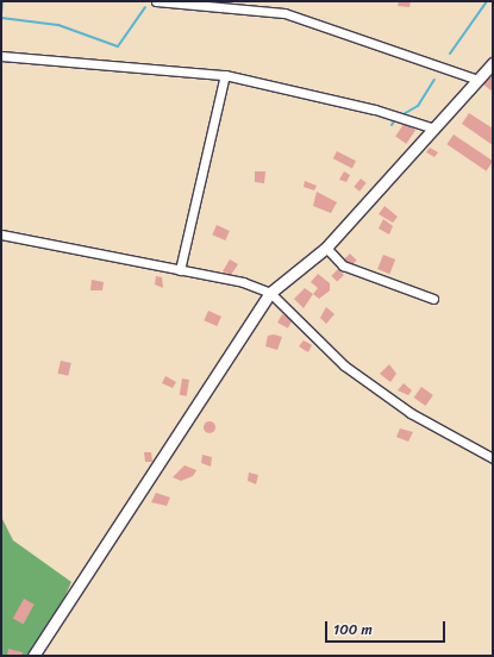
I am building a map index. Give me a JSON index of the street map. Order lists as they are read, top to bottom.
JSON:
{
  "scale_bar": "100 m"
}
